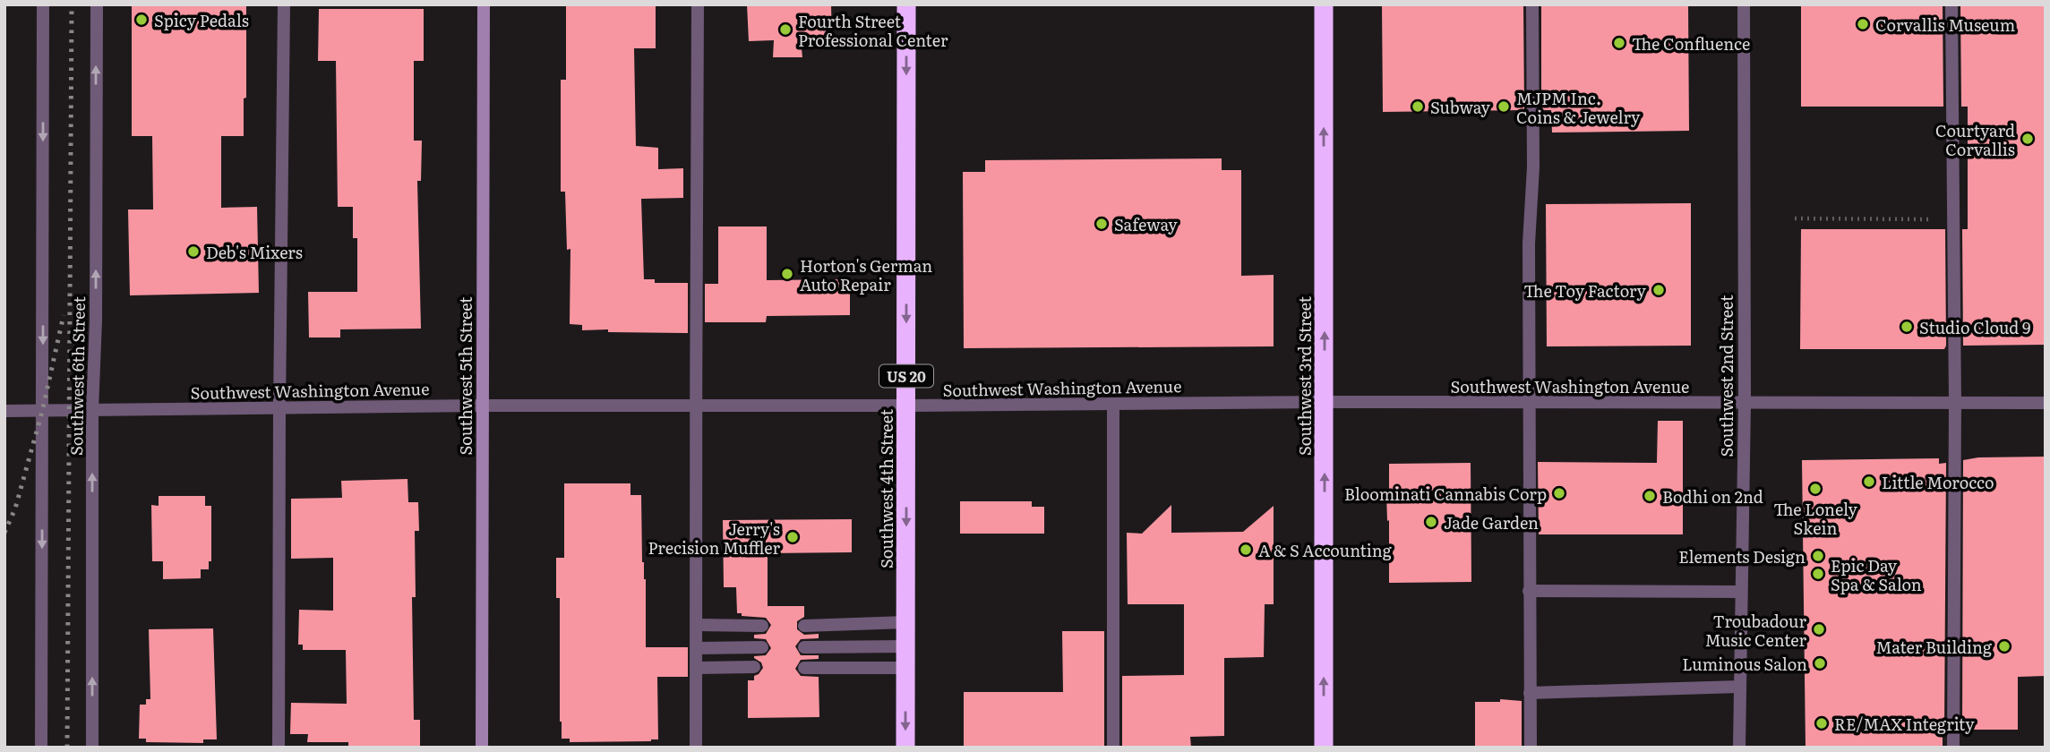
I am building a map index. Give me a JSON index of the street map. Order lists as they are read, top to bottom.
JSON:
{
  "streets": {
    "highway": ["US 20", "Southwest 3rd Street", "Southwest 4th Street"],
    "street": [
      "Southwest 6th Street",
      "Southwest 5th Street",
      "Southwest 2nd Street",
      "Southwest Washington Avenue"
    ]
  },
  "crossings": [
    ["Southwest 6th Street", "Southwest Washington Avenue"],
    ["Southwest 5th Street", "Southwest Washington Avenue"],
    ["Southwest 3rd Street", "Southwest Washington Avenue"],
    ["Southwest 2nd Street", "Southwest Washington Avenue"],
    ["Southwest Washington Avenue", "Southwest 4th Street"]
  ],
  "one_way": ["Southwest 3rd Street", "Southwest 4th Street"],
  "places": [
    "Spicy Pedals",
    "Corvallis Museum",
    "Fourth Street Professional Center",
    "The Confluence",
    "Subway",
    "MJPM Inc. Coins & Jewelry",
    "Courtyard Corvallis",
    "Safeway",
    "Deb's Mixers",
    "Horton's German Auto Repair",
    "The Toy Factory",
    "Studio Cloud 9",
    "Little Morocco",
    "The Lonely Skein",
    "Bloominati Cannabis Corp",
    "Bodhi on 2nd",
    "Jade Garden",
    "Jerry's Precision Muffler",
    "A & S Accounting",
    "Elements Design",
    "Epic Day Spa & Salon",
    "Troubadour Music Center",
    "Mater Building",
    "Luminous Salon",
    "RE/MAX Integrity"
  ]
}
